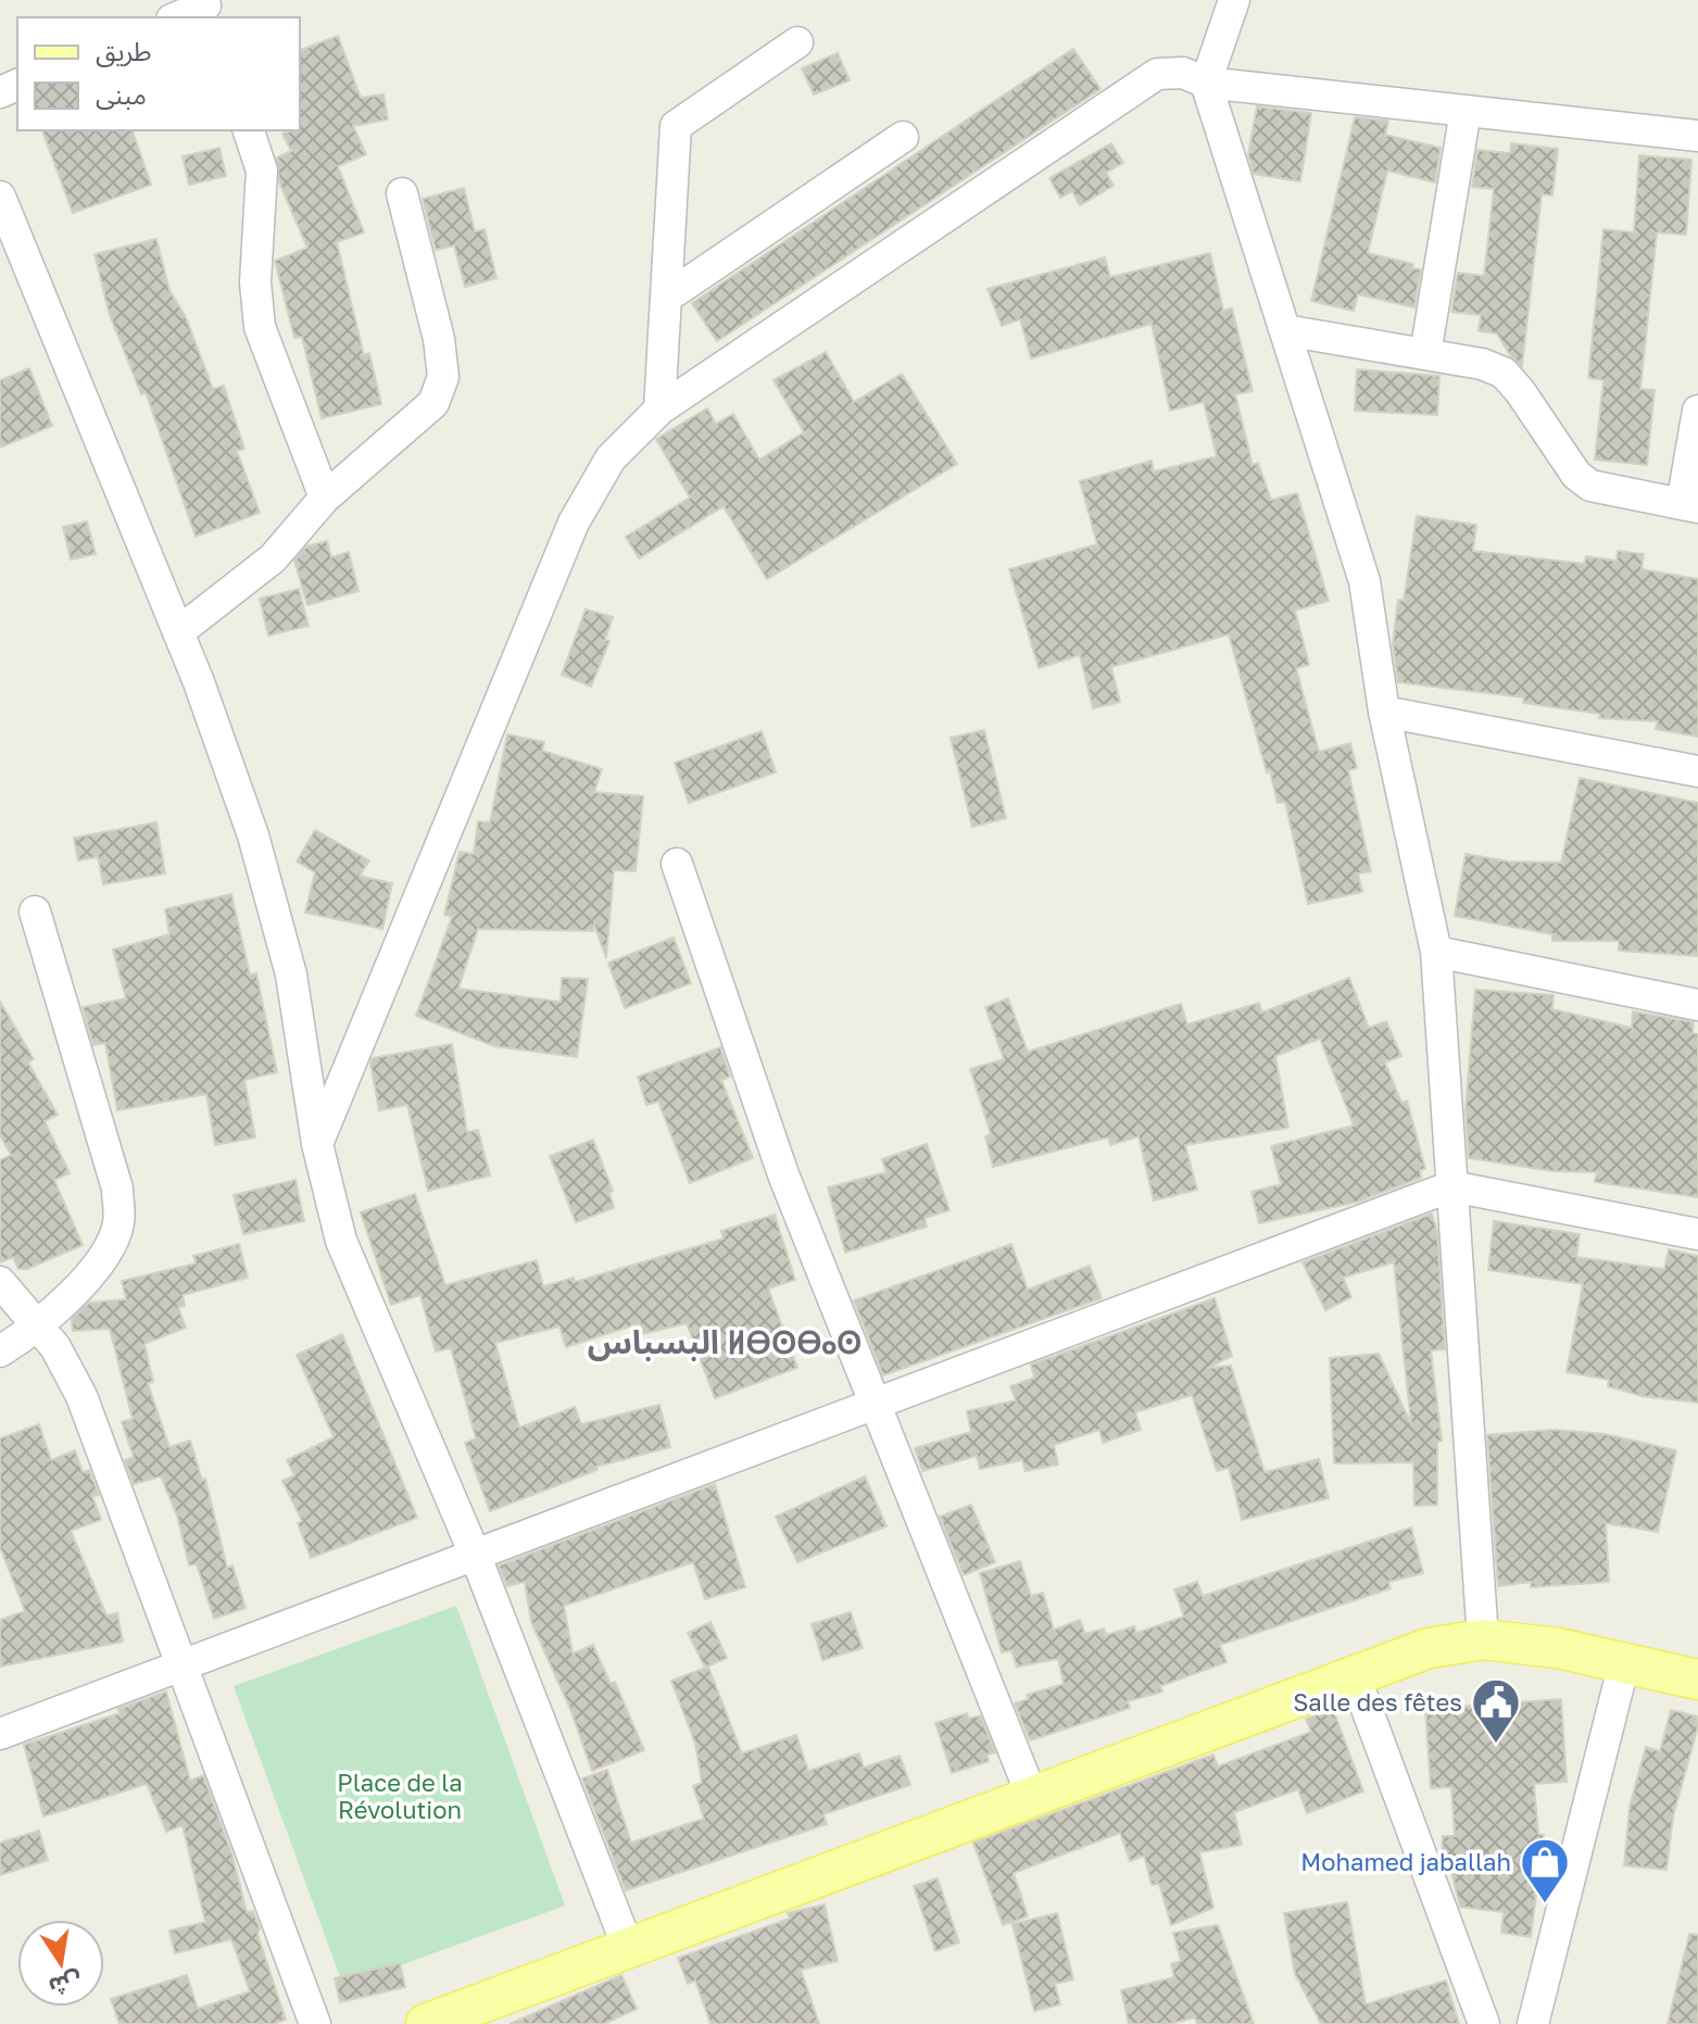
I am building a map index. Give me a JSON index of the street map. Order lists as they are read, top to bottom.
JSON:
{
  "districts": ["البسباس ⵍⴱⵙⴱⴰⵙ"],
  "parks": ["Place de la Révolution"],
  "places": {
    "public building": ["Salle des fêtes"],
    "shop": ["Mohamed jaballah"]
  },
  "legend": ["طريق", "مبنى"],
  "north": "bottom"
}
